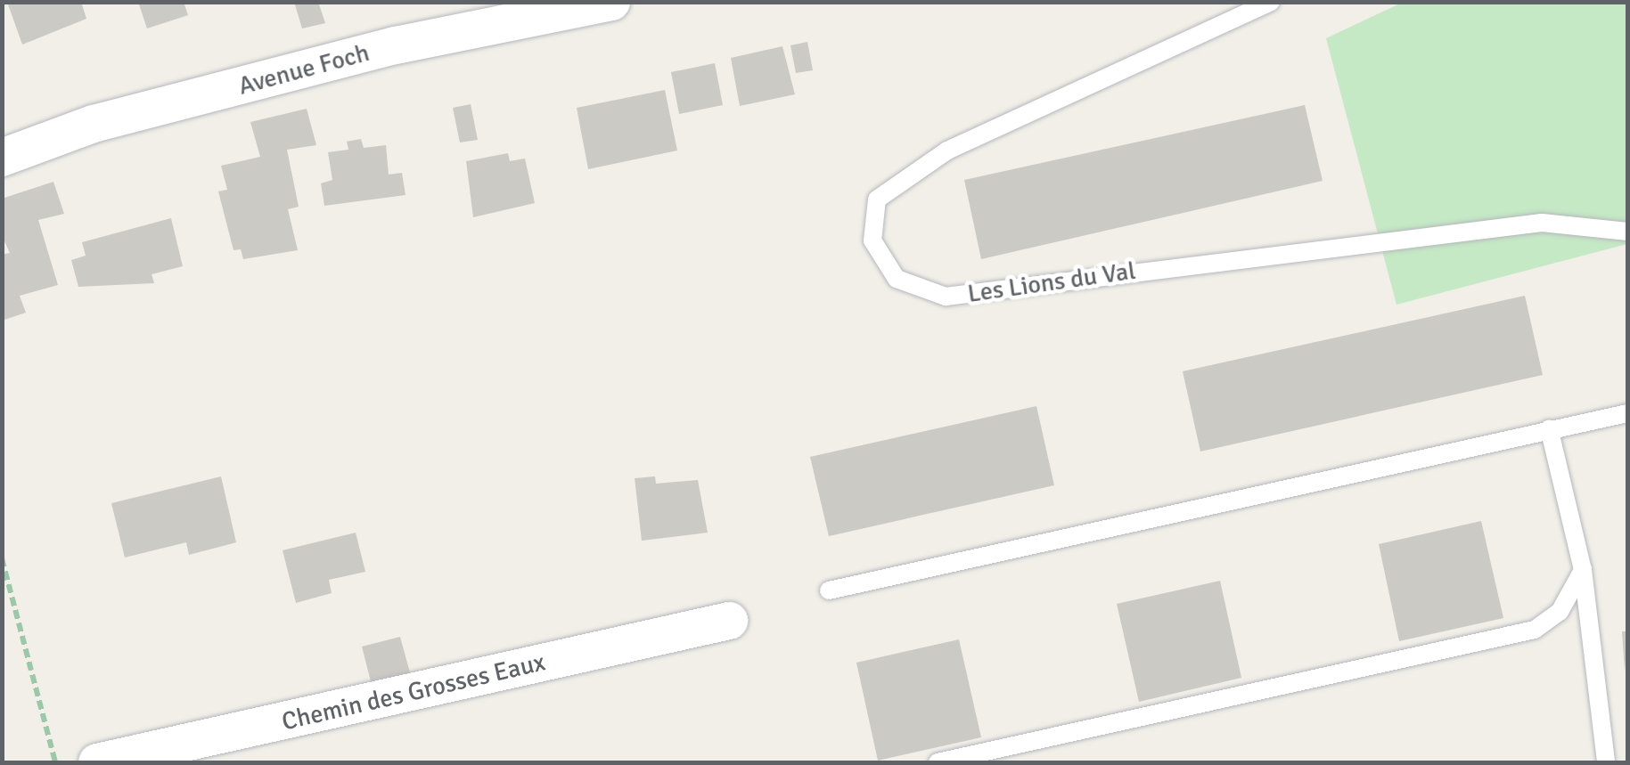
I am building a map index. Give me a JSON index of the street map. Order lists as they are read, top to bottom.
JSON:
{
  "streets": {
    "street": ["Avenue Foch", "Chemin des Grosses Eaux"],
    "lane": ["Les Lions du Val"]
  }
}
